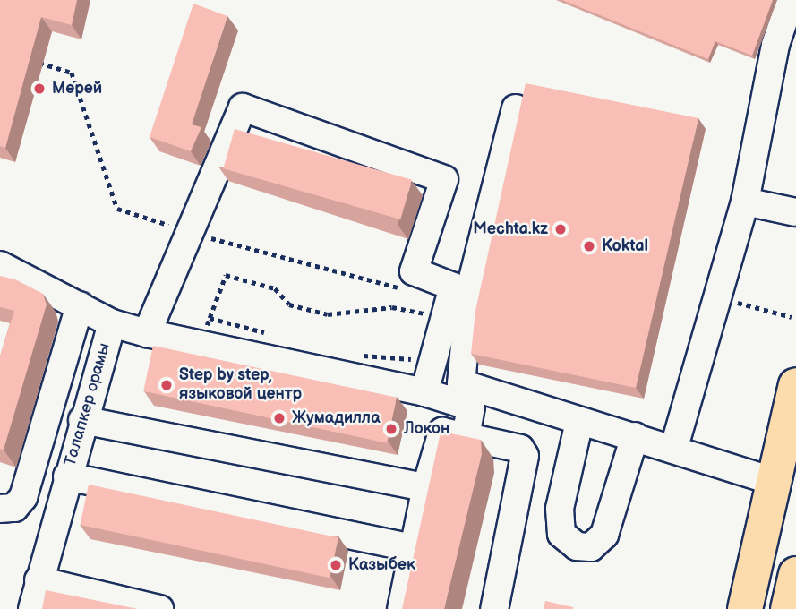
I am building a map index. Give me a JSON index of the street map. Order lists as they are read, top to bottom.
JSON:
{
  "streets": {
    "street": ["Талапкер орамы"]
  },
  "places": [
    "Мерей",
    "Mechta.kz",
    "Koktal",
    "Step by step, языковой центр",
    "Жумадилла",
    "Локон",
    "Казыбек"
  ]
}
